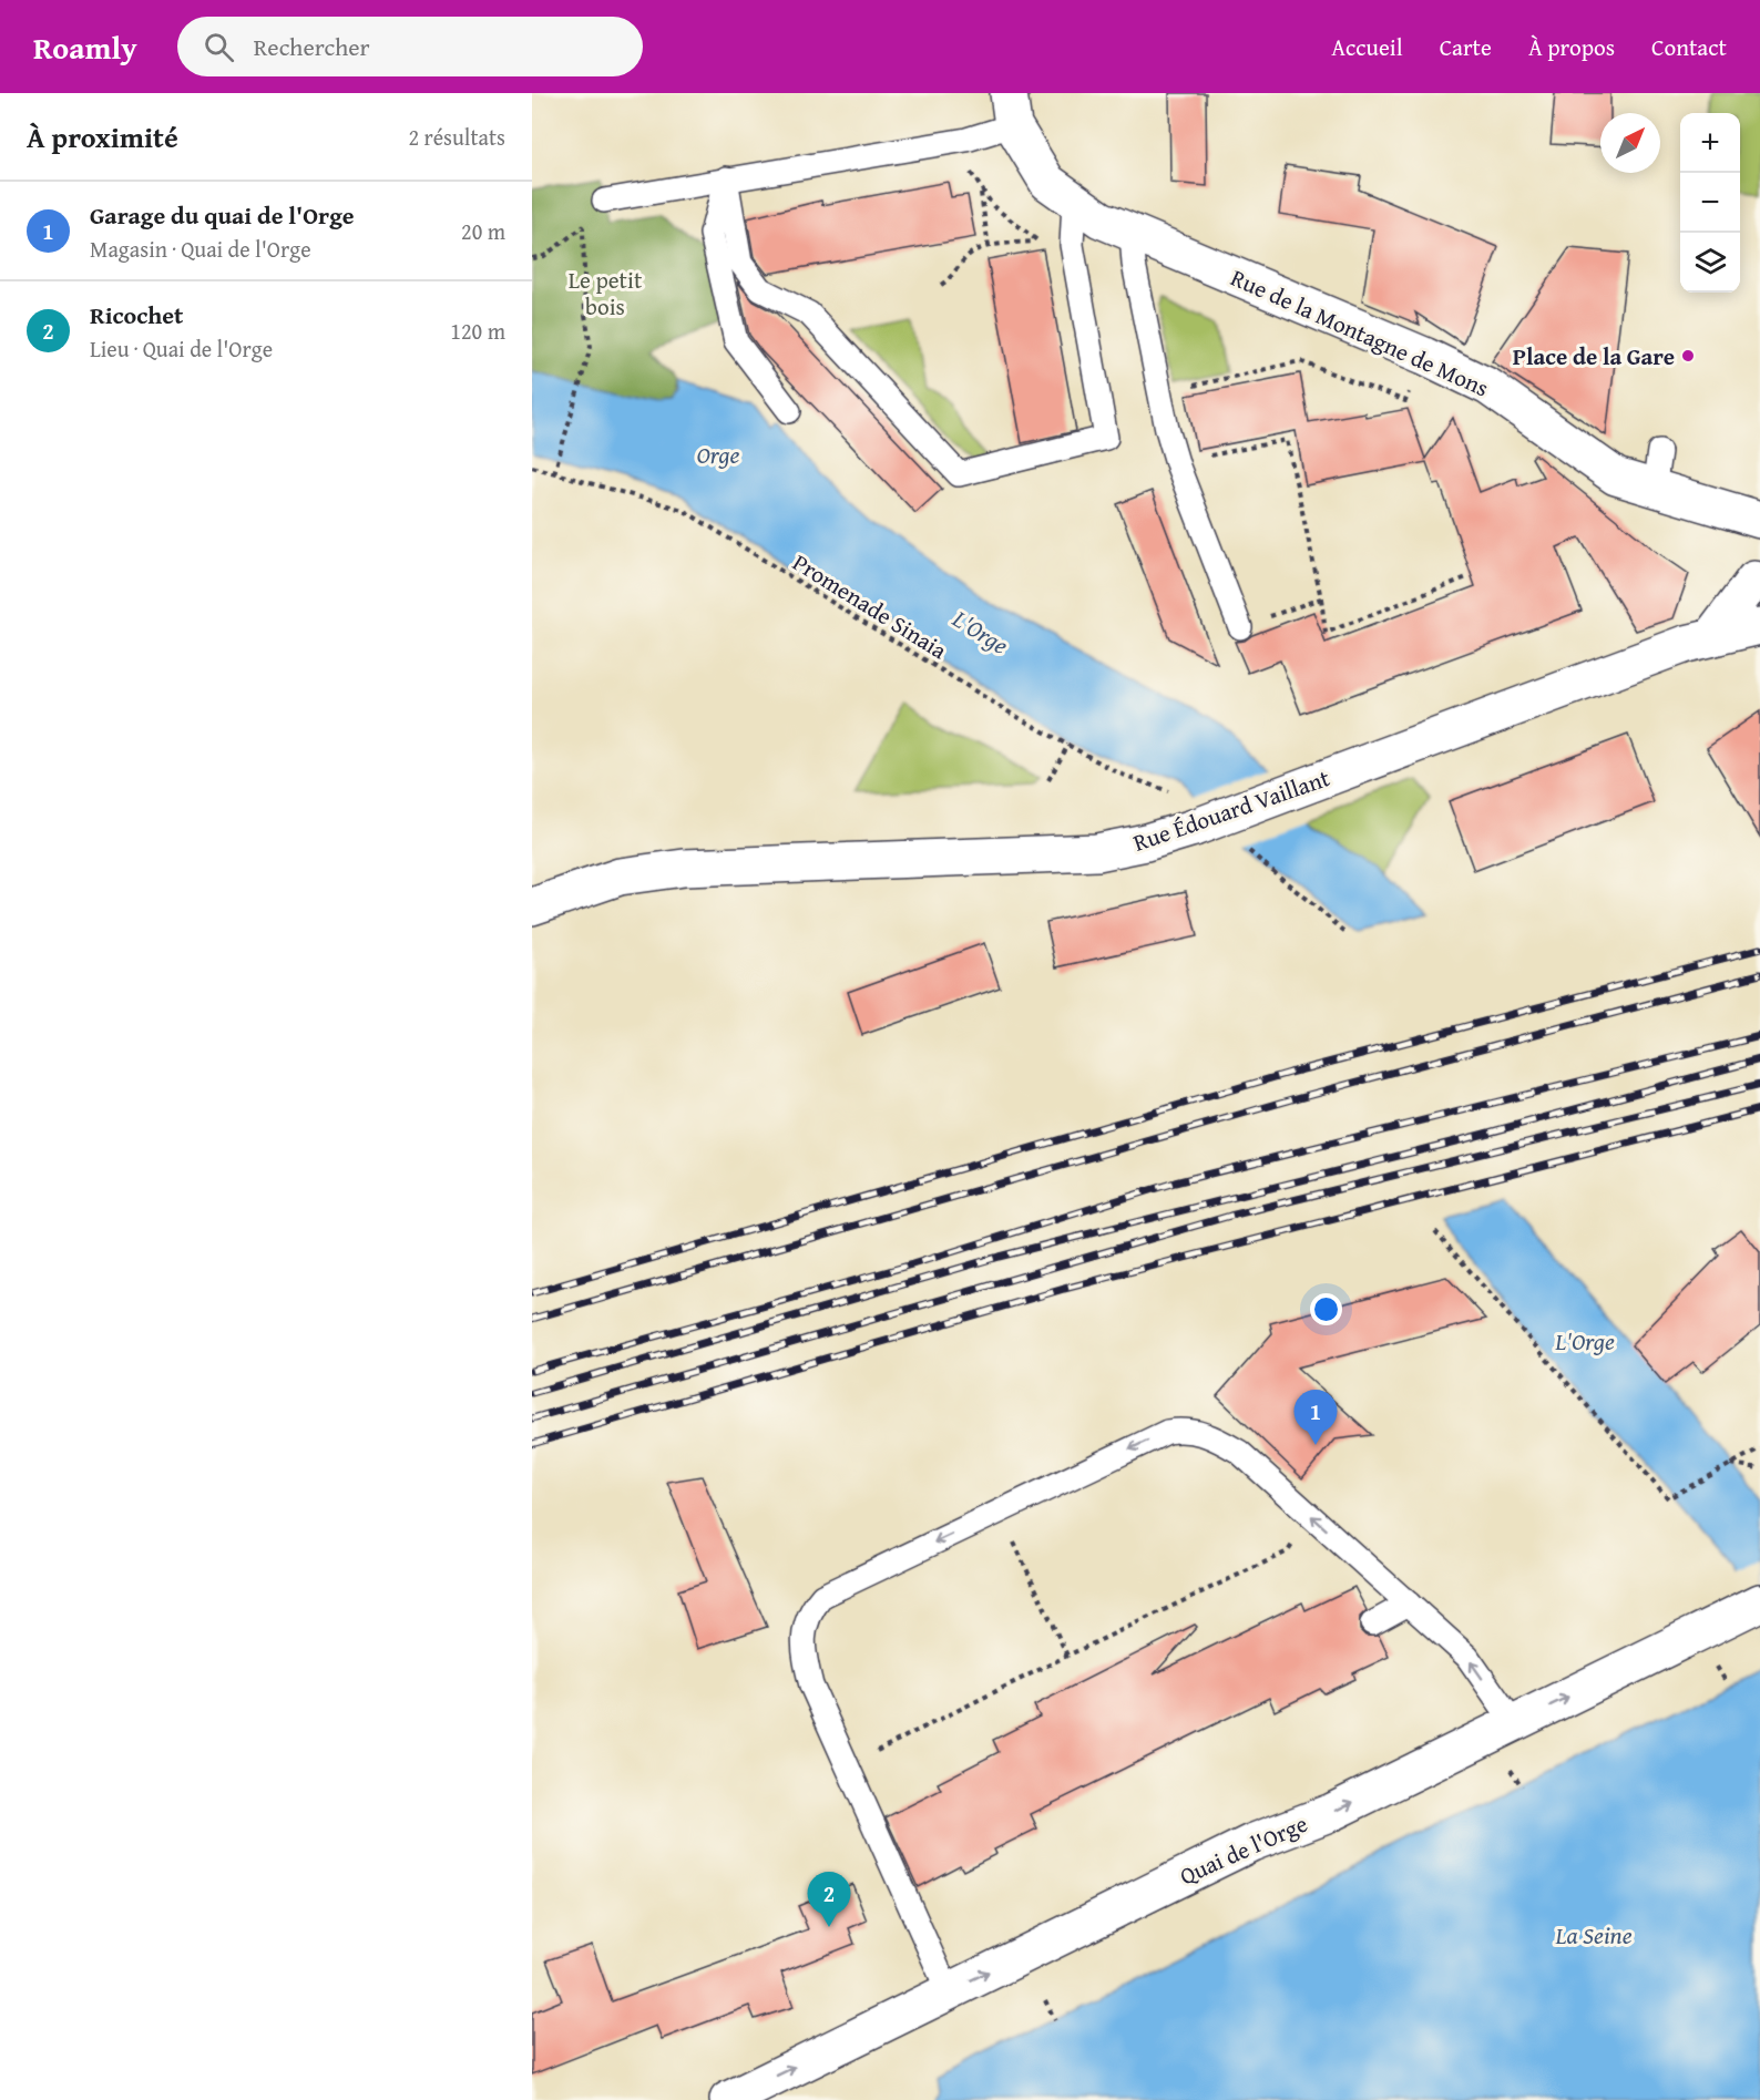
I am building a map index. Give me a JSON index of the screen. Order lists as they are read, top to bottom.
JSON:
{
  "streets": {
    "street": ["Rue de la Montagne de Mons", "Rue Édouard Vaillant", "Quai de l'Orge"],
    "path": ["Promenade Sinaia"]
  },
  "one_way": ["Quai de l'Orge"],
  "water": ["Orge", "L'Orge", "La Seine"],
  "parks": ["Le petit bois"],
  "places": ["Place de la Gare"],
  "north": "top right",
  "page": {
    "header": "Roamly",
    "search": "Rechercher",
    "nav": [
      "Accueil",
      "Carte",
      "À propos",
      "Contact"
    ],
    "heading": ["À proximité", "2 résultats"],
    "map_buttons": ["+", "−"],
    "list": [
      {
        "mark": "1",
        "name": "Garage du quai de l'Orge",
        "note": "Magasin · Quai de l'Orge",
        "value": "20 m"
      },
      {
        "mark": "2",
        "name": "Ricochet",
        "note": "Lieu · Quai de l'Orge",
        "value": "120 m"
      }
    ],
    "pins": ["1", "2"]
  }
}
